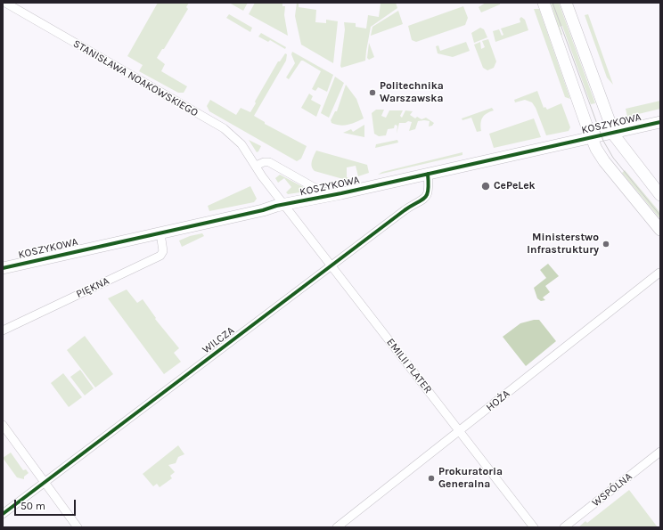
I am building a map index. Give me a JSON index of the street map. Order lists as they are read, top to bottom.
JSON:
{
  "streets": {
    "street": [
      "STANISŁAWA NOAKOWSKIEGO",
      "KOSZYKOWA",
      "PIĘKNA",
      "WILCZA",
      "EMILII PLATER",
      "HOŻA",
      "WSPÓLNA"
    ]
  },
  "crossings": [
    ["STANISŁAWA NOAKOWSKIEGO", "KOSZYKOWA"],
    ["STANISŁAWA NOAKOWSKIEGO", "EMILII PLATER"],
    ["KOSZYKOWA", "PIĘKNA"],
    ["KOSZYKOWA", "WILCZA"],
    ["KOSZYKOWA", "EMILII PLATER"],
    ["WILCZA", "EMILII PLATER"],
    ["EMILII PLATER", "HOŻA"]
  ],
  "places": [
    "Politechnika Warszawska",
    "CePeLek",
    "Ministerstwo Infrastruktury",
    "Prokuratoria Generalna"
  ],
  "scale_bar": "50 m"
}
